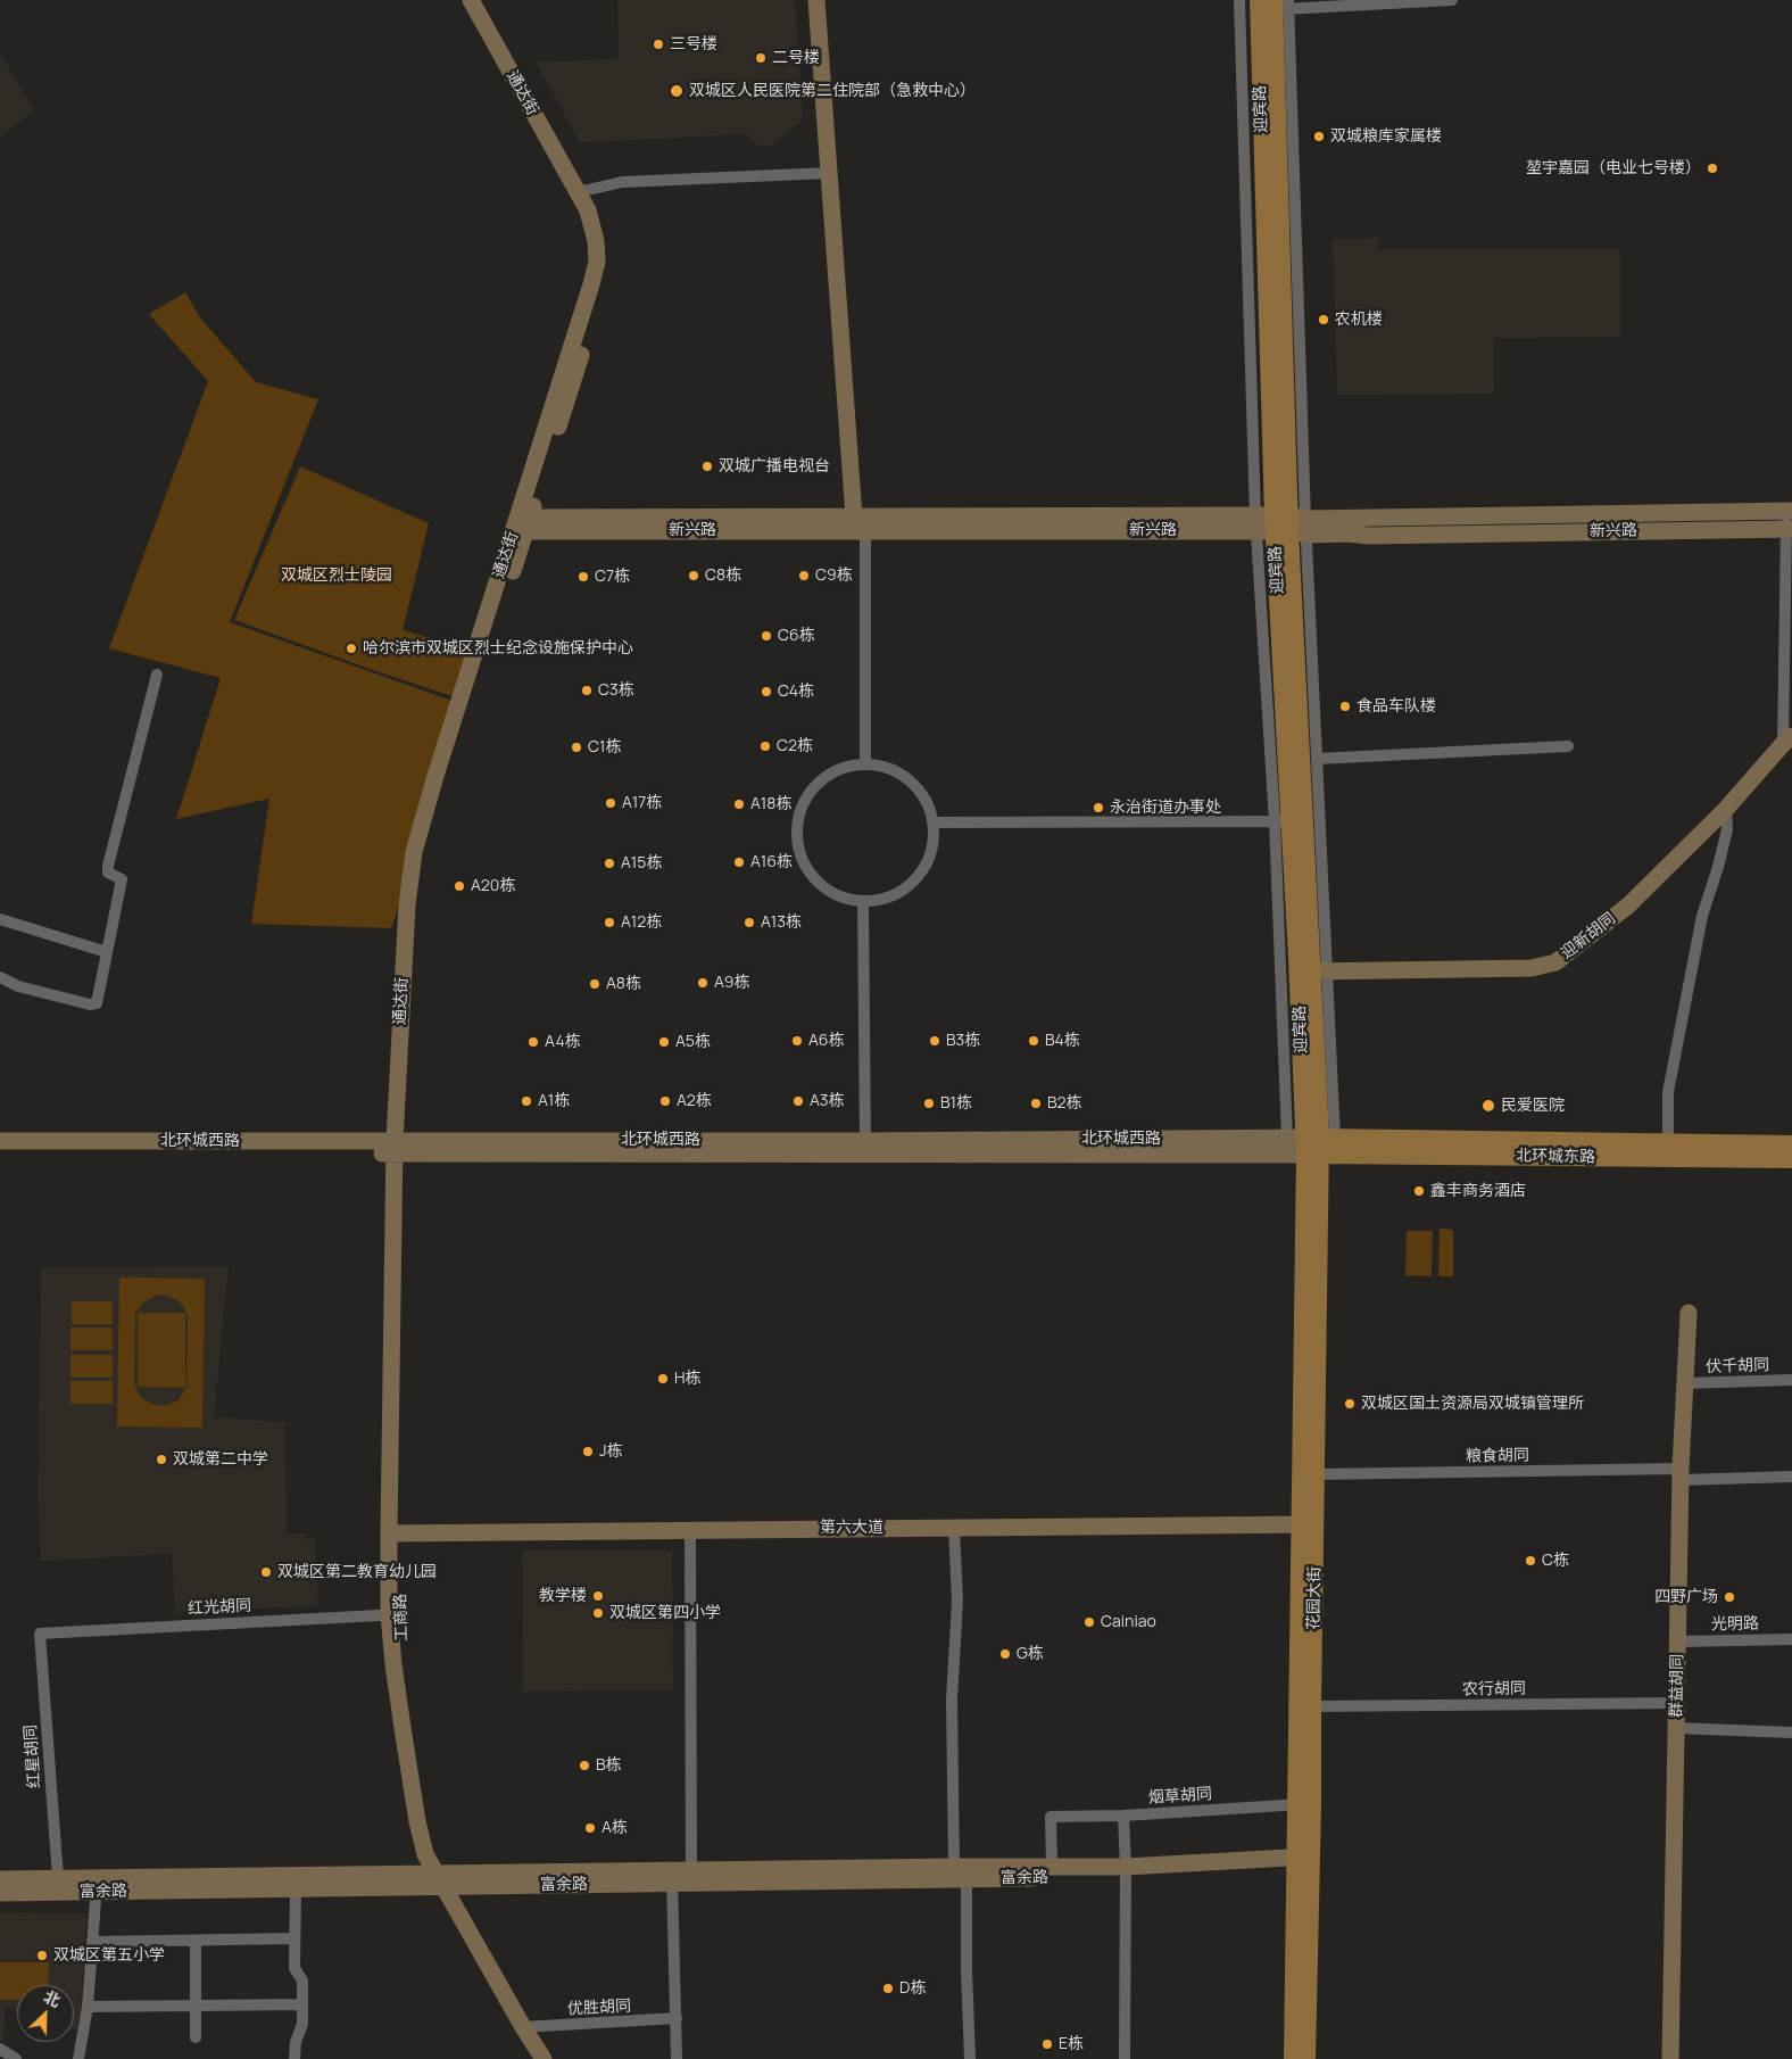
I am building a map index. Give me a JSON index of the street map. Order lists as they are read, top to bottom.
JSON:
{
  "streets": {
    "main road": [
      "通达街",
      "迎宾路",
      "新兴路",
      "迎新胡同",
      "北环城西路",
      "北环城东路",
      "第六大道",
      "花园大街",
      "工商路",
      "群益胡同",
      "富余路"
    ],
    "street": [
      "伏千胡同",
      "粮食胡同",
      "红光胡同",
      "光明路",
      "农行胡同",
      "红星胡同",
      "烟草胡同",
      "优胜胡同"
    ]
  },
  "crossings": [
    ["通达街", "新兴路"],
    ["通达街", "北环城西路"],
    ["通达街", "工商路"],
    ["迎宾路", "新兴路"],
    ["迎宾路", "迎新胡同"],
    ["迎宾路", "北环城西路"],
    ["迎宾路", "北环城东路"],
    ["迎宾路", "花园大街"],
    ["北环城西路", "北环城东路"],
    ["北环城西路", "花园大街"],
    ["北环城西路", "工商路"],
    ["北环城东路", "花园大街"],
    ["伏千胡同", "群益胡同"],
    ["粮食胡同", "花园大街"],
    ["粮食胡同", "群益胡同"],
    ["第六大道", "花园大街"],
    ["第六大道", "工商路"],
    ["花园大街", "农行胡同"],
    ["花园大街", "烟草胡同"],
    ["花园大街", "富余路"],
    ["红光胡同", "工商路"],
    ["红光胡同", "红星胡同"],
    ["工商路", "富余路"],
    ["工商路", "优胜胡同"],
    ["光明路", "群益胡同"],
    ["群益胡同", "农行胡同"],
    ["红星胡同", "富余路"],
    ["烟草胡同", "富余路"]
  ],
  "parks": ["双城区烈士陵园"],
  "places": [
    "三号楼",
    "二号楼",
    "双城区人民医院第二住院部（急救中心）",
    "双城粮库家属楼",
    "堃宇嘉园（电业七号楼）",
    "农机楼",
    "双城广播电视台",
    "C8栋",
    "C9栋",
    "C7栋",
    "C6栋",
    "哈尔滨市双城区烈士纪念设施保护中心",
    "C3栋",
    "C4栋",
    "食品车队楼",
    "C2栋",
    "C1栋",
    "A17栋",
    "A18栋",
    "永治街道办事处",
    "A16栋",
    "A15栋",
    "A20栋",
    "A12栋",
    "A13栋",
    "A9栋",
    "A8栋",
    "A6栋",
    "B3栋",
    "B4栋",
    "A4栋",
    "A5栋",
    "A1栋",
    "A2栋",
    "A3栋",
    "B1栋",
    "B2栋",
    "民爱医院",
    "鑫丰商务酒店",
    "H栋",
    "双城区国土资源局双城镇管理所",
    "J栋",
    "双城第二中学",
    "C栋",
    "双城区第二教育幼儿园",
    "教学楼",
    "四野广场",
    "双城区第四小学",
    "Cainiao",
    "G栋",
    "B栋",
    "A栋",
    "双城区第五小学",
    "D栋",
    "E栋"
  ],
  "north": "top right"
}
